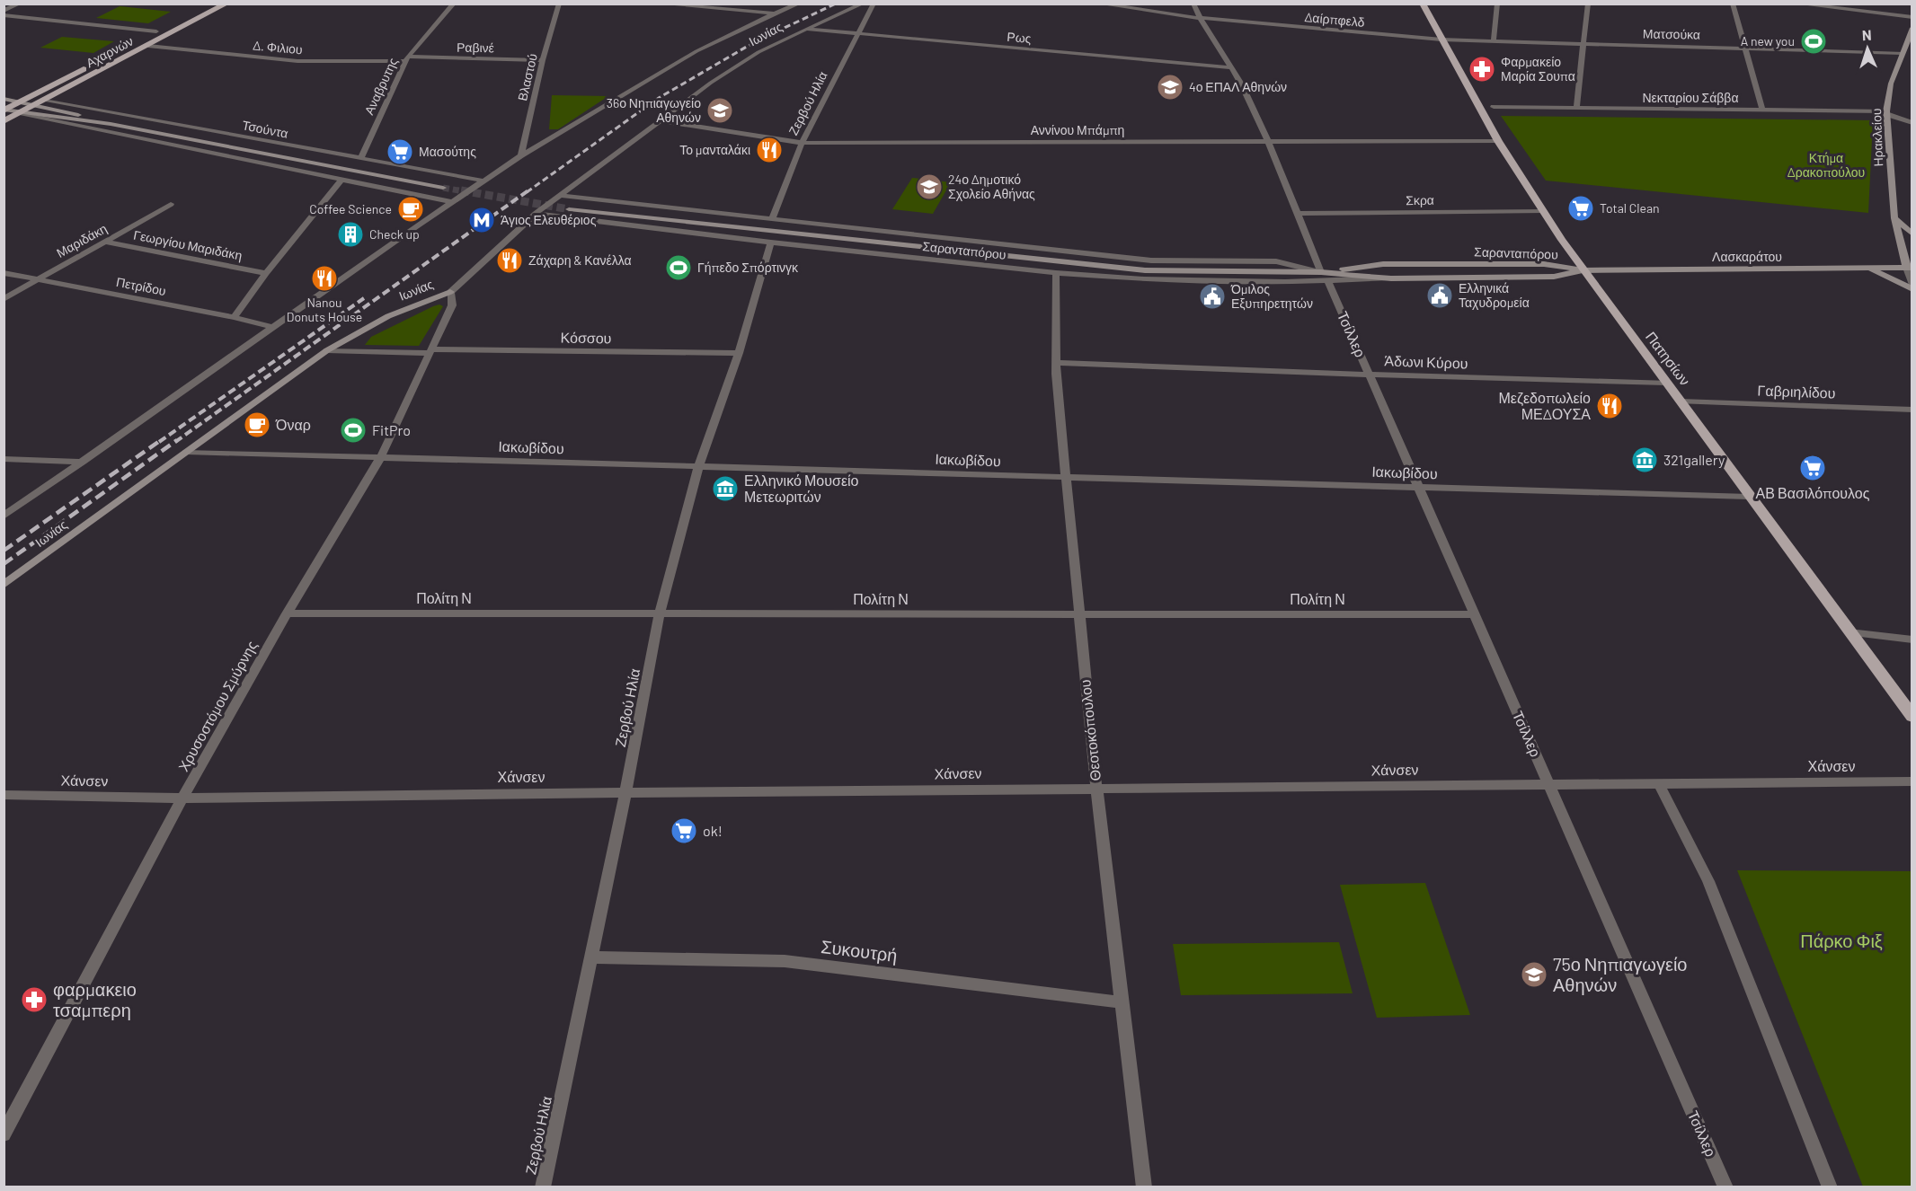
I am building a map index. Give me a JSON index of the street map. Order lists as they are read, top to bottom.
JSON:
{
  "streets": {
    "main road": ["Αχαρνών", "Πατησίων"],
    "street": [
      "Δαίρπφελδ",
      "Ιωνίας",
      "Ματσούκα",
      "Ρως",
      "Δ. Φιλιου",
      "Ραβινέ",
      "Βλαστού",
      "Αναβρυτης",
      "Νεκταρίου Σάββα",
      "Ζερβού Ηλία",
      "Τσούντα",
      "Αννίνου Μπάμπη",
      "Ηρακλείου",
      "Σκρα",
      "Μαριδάκη",
      "Γεωργίου Μαριδάκη",
      "Σαρανταπόρου",
      "Λασκαράτου",
      "Πετρίδου",
      "Τσίλλερ",
      "Κόσσου",
      "Άδωνι Κύρου",
      "Γαβριηλίδου",
      "Ιακωβίδου",
      "Πολίτη Ν",
      "Χρυσοστόμου Σμύρνης",
      "Θεοτοκόπουλου",
      "Χάνσεν",
      "Συκουτρή"
    ]
  },
  "crossings": [
    ["Δαίρπφελδ", "Ματσούκα"],
    ["Δαίρπφελδ", "Πατησίων"],
    ["Ιωνίας", "Ρως"],
    ["Ιωνίας", "Βλαστού"],
    ["Ιωνίας", "Τσούντα"],
    ["Ιωνίας", "Αννίνου Μπάμπη"],
    ["Ιωνίας", "Σαρανταπόρου"],
    ["Ιωνίας", "Πετρίδου"],
    ["Ιωνίας", "Κόσσου"],
    ["Ιωνίας", "Ιακωβίδου"],
    ["Ιωνίας", "Χρυσοστόμου Σμύρνης"],
    ["Ματσούκα", "Ηρακλείου"],
    ["Ματσούκα", "Πατησίων"],
    ["Ρως", "Ζερβού Ηλία"],
    ["Δ. Φιλιου", "Ραβινέ"],
    ["Δ. Φιλιου", "Αχαρνών"],
    ["Δ. Φιλιου", "Αναβρυτης"],
    ["Ραβινέ", "Βλαστού"],
    ["Ραβινέ", "Αναβρυτης"],
    ["Αχαρνών", "Τσούντα"],
    ["Αναβρυτης", "Τσούντα"],
    ["Νεκταρίου Σάββα", "Ηρακλείου"],
    ["Ζερβού Ηλία", "Αννίνου Μπάμπη"],
    ["Ζερβού Ηλία", "Σαρανταπόρου"],
    ["Ζερβού Ηλία", "Κόσσου"],
    ["Ζερβού Ηλία", "Ιακωβίδου"],
    ["Ζερβού Ηλία", "Πολίτη Ν"],
    ["Ζερβού Ηλία", "Χάνσεν"],
    ["Ζερβού Ηλία", "Συκουτρή"],
    ["Αννίνου Μπάμπη", "Πατησίων"],
    ["Ηρακλείου", "Λασκαράτου"],
    ["Σκρα", "Πατησίων"],
    ["Μαριδάκη", "Γεωργίου Μαριδάκη"],
    ["Μαριδάκη", "Πετρίδου"],
    ["Σαρανταπόρου", "Λασκαράτου"],
    ["Σαρανταπόρου", "Τσίλλερ"],
    ["Σαρανταπόρου", "Πατησίων"],
    ["Σαρανταπόρου", "Θεοτοκόπουλου"],
    ["Λασκαράτου", "Πατησίων"],
    ["Τσίλλερ", "Άδωνι Κύρου"],
    ["Τσίλλερ", "Ιακωβίδου"],
    ["Τσίλλερ", "Πολίτη Ν"],
    ["Τσίλλερ", "Χάνσεν"],
    ["Κόσσου", "Χρυσοστόμου Σμύρνης"],
    ["Πατησίων", "Άδωνι Κύρου"],
    ["Πατησίων", "Γαβριηλίδου"],
    ["Πατησίων", "Ιακωβίδου"],
    ["Άδωνι Κύρου", "Θεοτοκόπουλου"],
    ["Ιακωβίδου", "Χρυσοστόμου Σμύρνης"],
    ["Ιακωβίδου", "Θεοτοκόπουλου"],
    ["Πολίτη Ν", "Χρυσοστόμου Σμύρνης"],
    ["Πολίτη Ν", "Θεοτοκόπουλου"],
    ["Χρυσοστόμου Σμύρνης", "Χάνσεν"],
    ["Θεοτοκόπουλου", "Χάνσεν"],
    ["Θεοτοκόπουλου", "Συκουτρή"]
  ],
  "parks": ["Κτήμα Δρακοπούλου", "Πάρκο Φιξ"],
  "places": {
    "sports": ["A new you", "Γήπεδο Σπόρτινγκ", "FitPro"],
    "pharmacy": ["Φαρμακείο Μαρία Σουπα", "φαρμακειο τσαμπερη"],
    "school or university": [
      "4ο ΕΠΑΛ Αθηνών",
      "36ο Νηπιαγωγείο Αθηνών",
      "24ο Δημοτικό Σχολείο Αθήνας",
      "75ο Νηπιαγωγείο Αθηνών"
    ],
    "restaurant": [
      "Το μανταλάκι",
      "Ζάχαρη & Κανέλλα",
      "Nanou Donuts House",
      "Μεζεδοπωλείο ΜΕΔΟΥΣΑ"
    ],
    "supermarket": [
      "Μασούτης",
      "Total Clean",
      "ΑΒ Βασιλόπουλος",
      "ok!"
    ],
    "cafe": ["Coffee Science", "Όναρ"],
    "metro station": ["Άγιος Ελευθέριος"],
    "building": ["Check up"],
    "public building": ["Ελληνικά Ταχυδρομεία", "Όμιλος Εξυπηρετητών"],
    "museum": ["321gallery", "Ελληνικό Μουσείο Μετεωριτών"]
  },
  "north": "top"
}
